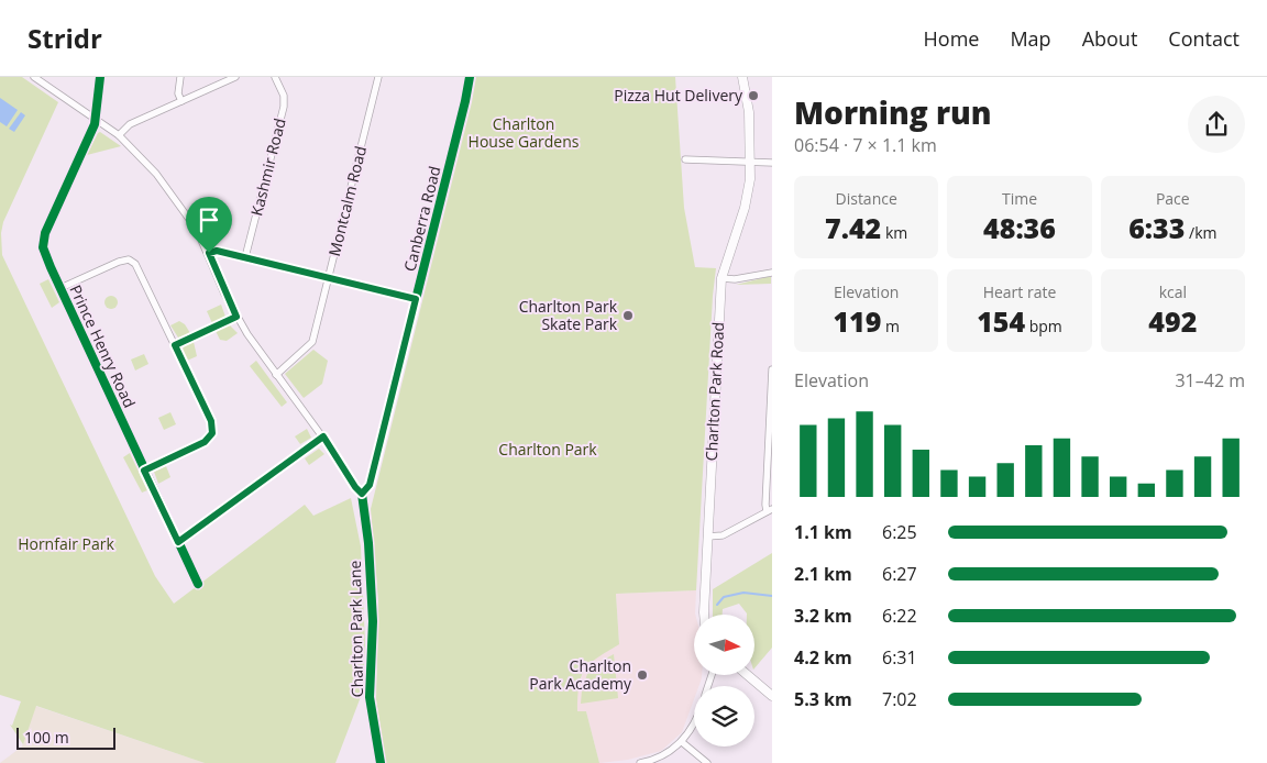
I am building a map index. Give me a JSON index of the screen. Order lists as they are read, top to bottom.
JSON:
{
  "streets": {
    "main road": ["Charlton Park Road"],
    "street": [
      "Kashmir Road",
      "Montcalm Road",
      "Canberra Road",
      "Prince Henry Road",
      "Charlton Park Lane"
    ]
  },
  "crossings": [
    ["Canberra Road", "Charlton Park Lane"]
  ],
  "parks": ["Charlton House Gardens", "Charlton Park", "Hornfair Park"],
  "places": ["Pizza Hut Delivery", "Charlton Park Skate Park", "Charlton Park Academy"],
  "scale_bar": "100 m",
  "north": "right",
  "page": {
    "header": "Stridr",
    "nav": [
      "Home",
      "Map",
      "About",
      "Contact"
    ],
    "heading": ["Morning run", "06:54 · 7 × 1.1 km"],
    "stats": [
      ["Distance", "7.42 km"],
      ["Time", "48:36"],
      ["Pace", "6:33 /km"],
      ["Elevation", "119 m"],
      ["Heart rate", "154 bpm"],
      ["kcal", "492"]
    ],
    "chart": ["Elevation", "31–42 m"],
    "list": [
      {
        "name": "1.1 km",
        "note": "6:25"
      },
      {
        "name": "2.1 km",
        "note": "6:27"
      },
      {
        "name": "3.2 km",
        "note": "6:22"
      },
      {
        "name": "4.2 km",
        "note": "6:31"
      },
      {
        "name": "5.3 km",
        "note": "7:02"
      }
    ],
    "scale": "100 m"
  }
}
